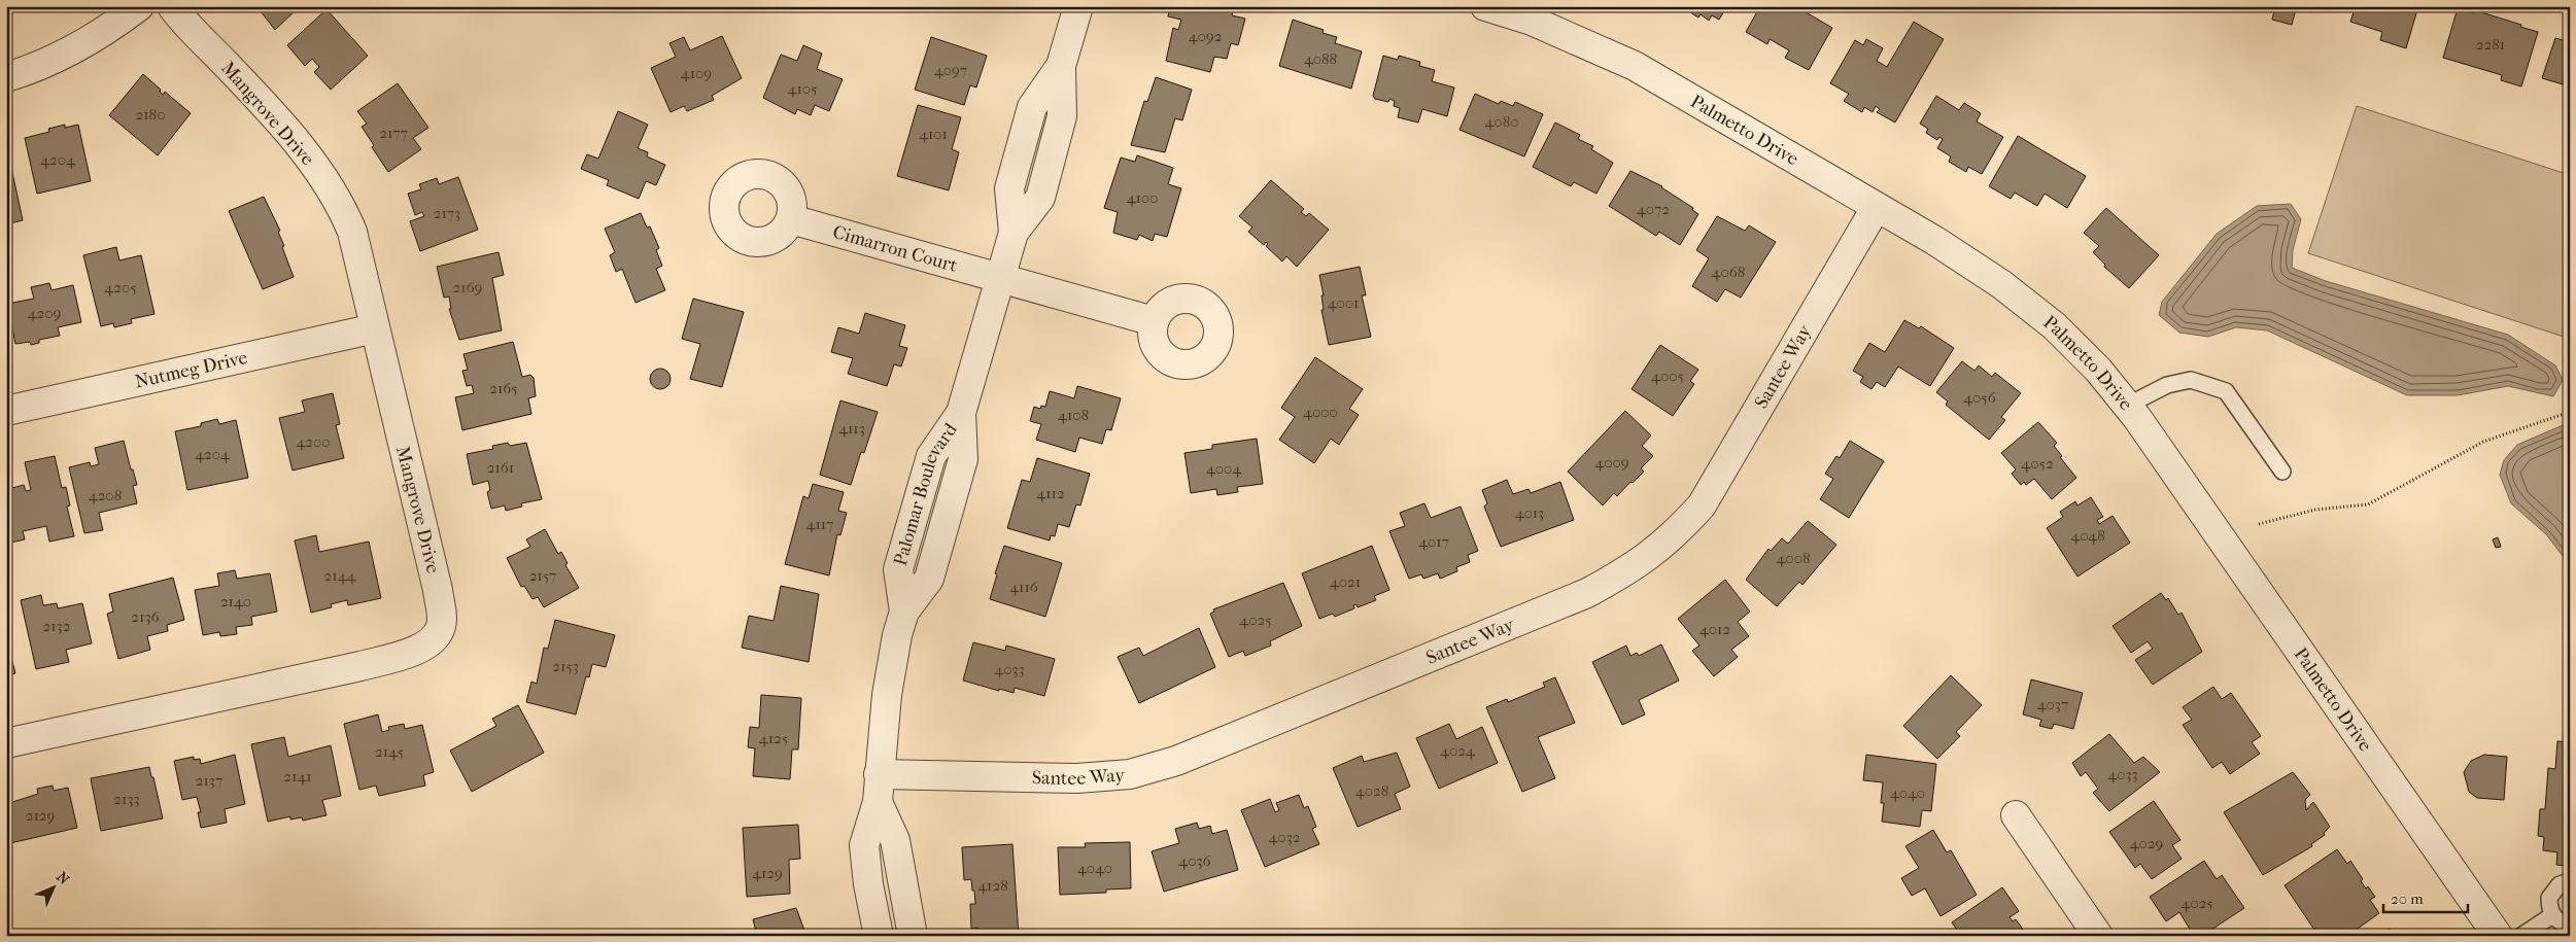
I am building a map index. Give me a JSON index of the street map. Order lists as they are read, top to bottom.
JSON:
{
  "streets": {
    "street": [
      "Mangrove Drive",
      "Palmetto Drive",
      "Cimarron Court",
      "Santee Way",
      "Nutmeg Drive",
      "Palomar Boulevard"
    ]
  },
  "crossings": [
    ["Mangrove Drive", "Nutmeg Drive"],
    ["Palmetto Drive", "Santee Way"],
    ["Cimarron Court", "Palomar Boulevard"],
    ["Santee Way", "Palomar Boulevard"]
  ],
  "house_numbers": [
    "4092",
    "2281",
    "4088",
    "4097",
    "4109",
    "4105",
    "2180",
    "4080",
    "2177",
    "4101",
    "4204",
    "4100",
    "4072",
    "2173",
    "4068",
    "4205",
    "2169",
    "4001",
    "4209",
    "4005",
    "2165",
    "4056",
    "4000",
    "4108",
    "4113",
    "4200",
    "4204",
    "4009",
    "4052",
    "2161",
    "4004",
    "4112",
    "4208",
    "4013",
    "4117",
    "4048",
    "4017",
    "4008",
    "2144",
    "2157",
    "4021",
    "4116",
    "2140",
    "2136",
    "4025",
    "2132",
    "4012",
    "2153",
    "4033",
    "4037",
    "4125",
    "4024",
    "2145",
    "4033",
    "2141",
    "2137",
    "4028",
    "4040",
    "2133",
    "2129",
    "4032",
    "4029",
    "4036",
    "4040",
    "4129",
    "4128",
    "4025"
  ],
  "scale_bar": "20 m",
  "north": "top right"
}
